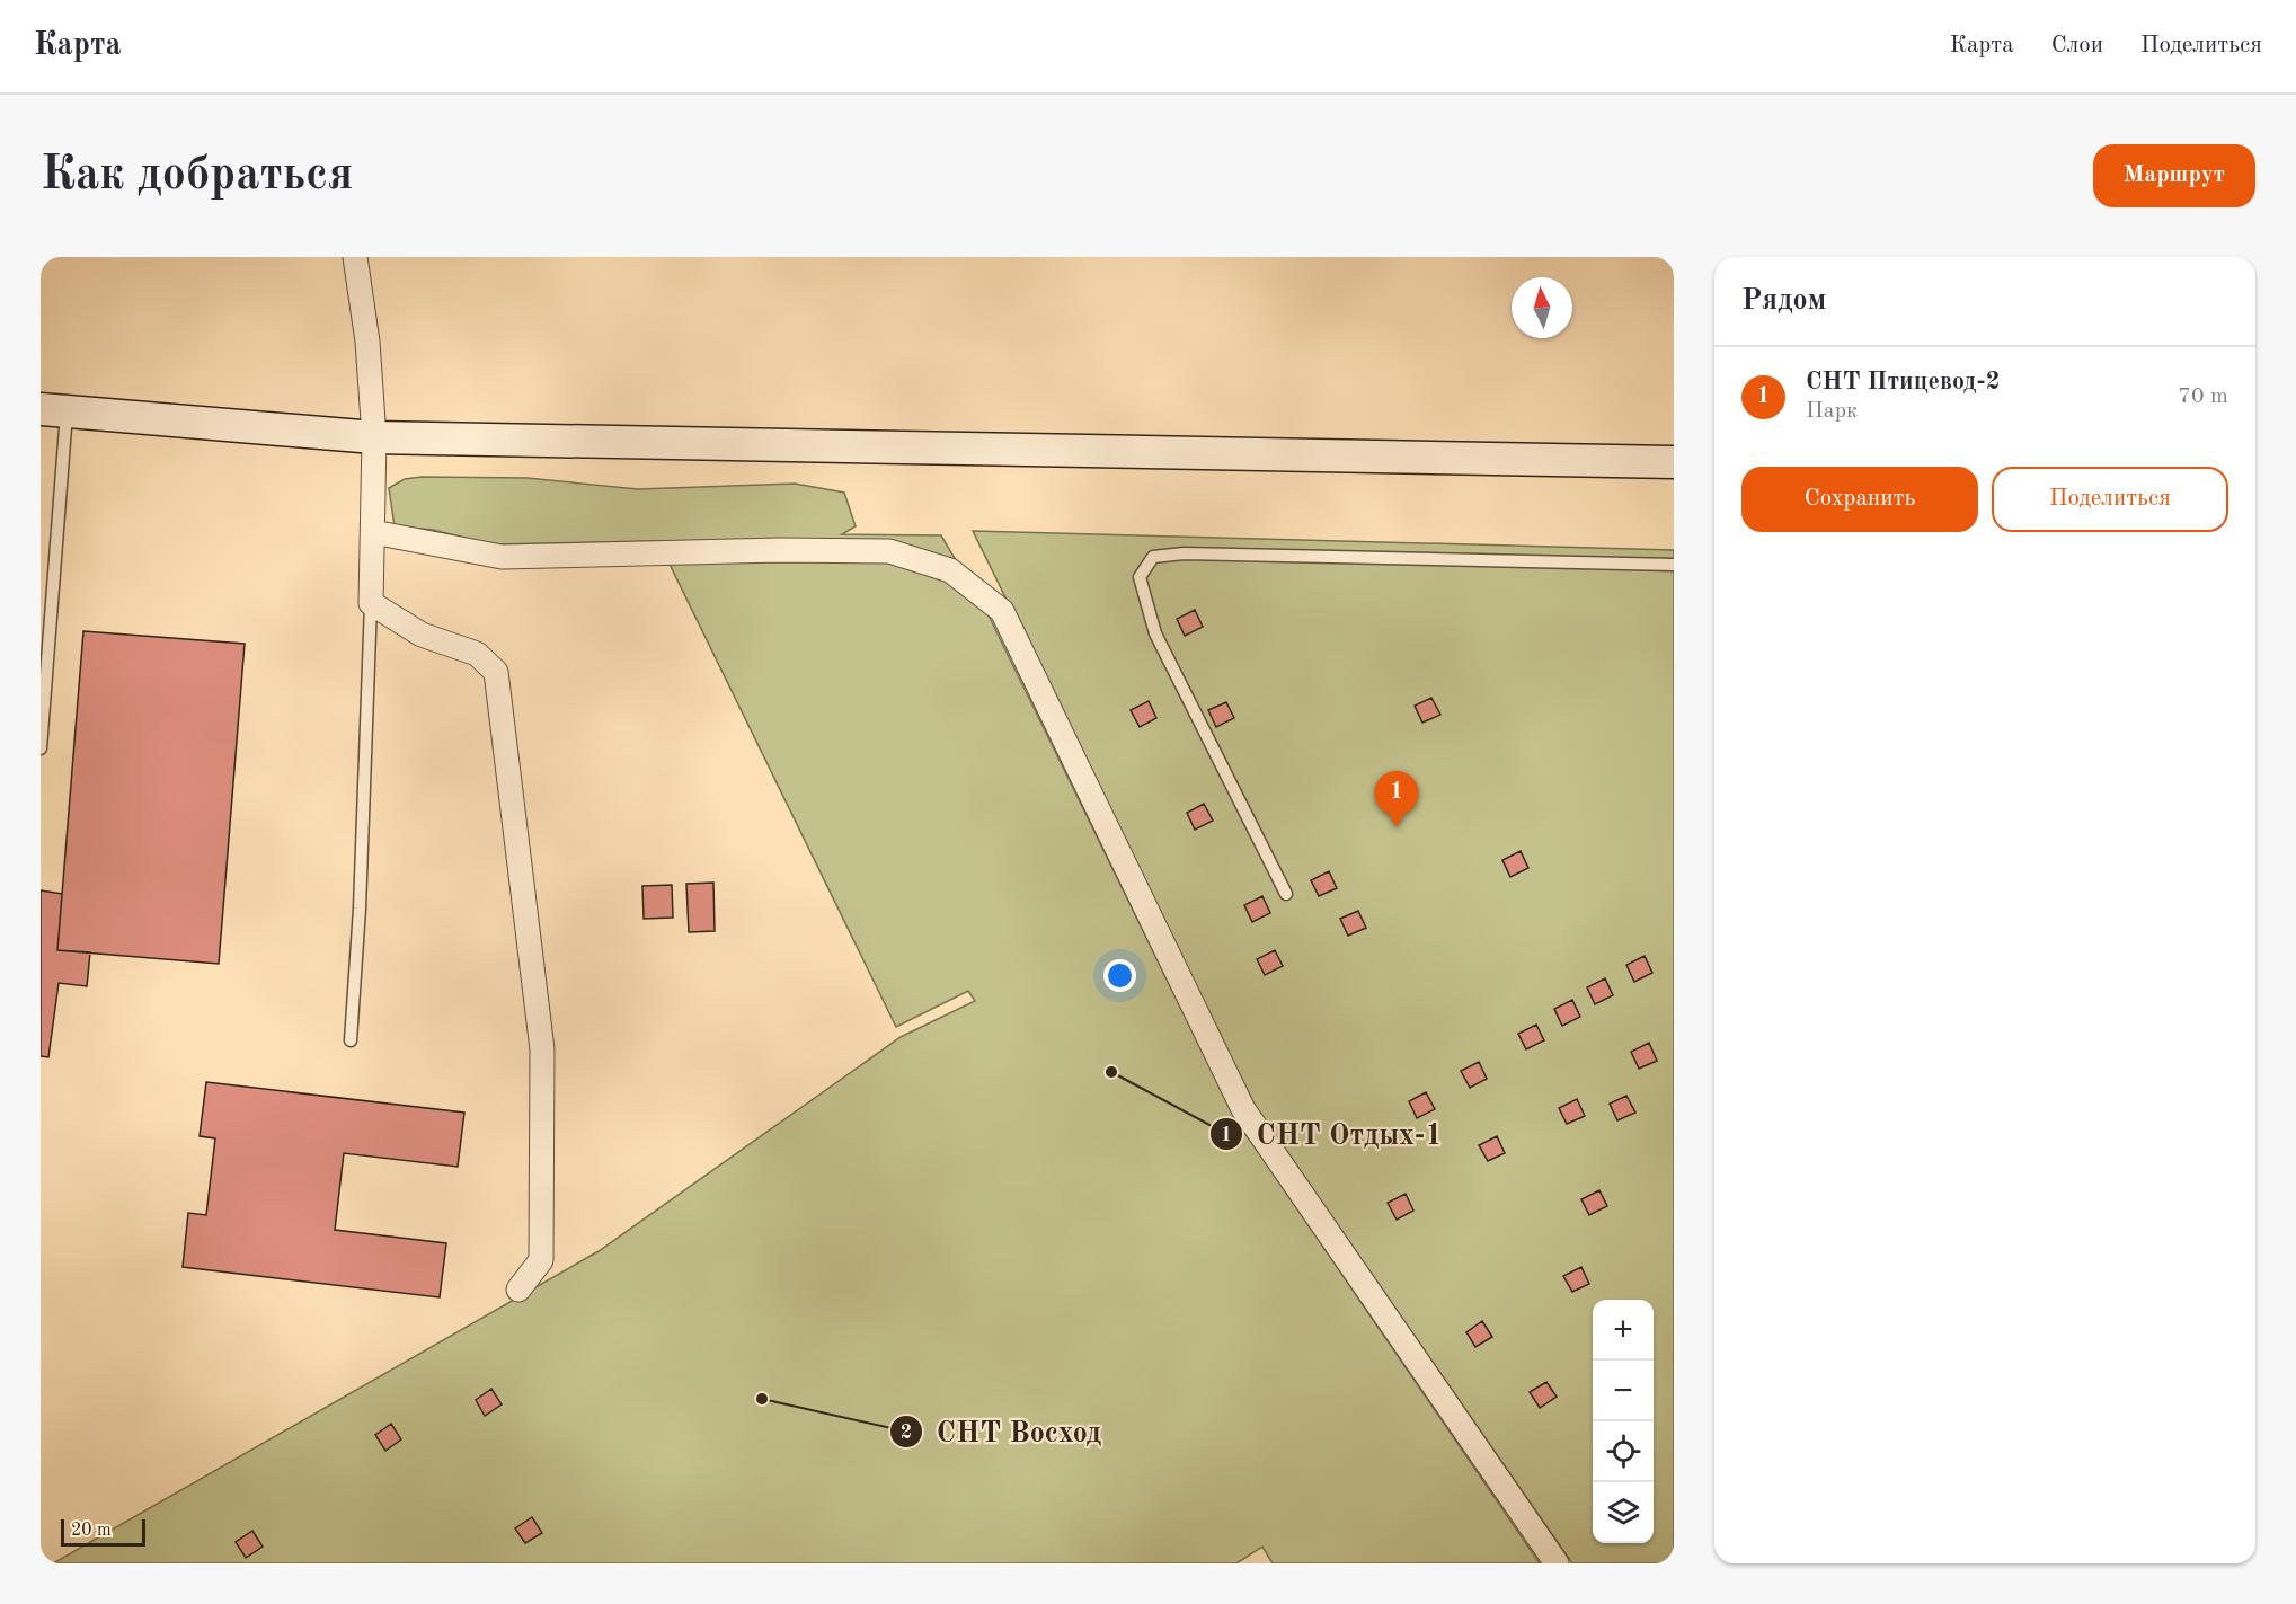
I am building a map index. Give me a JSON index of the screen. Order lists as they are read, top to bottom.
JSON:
{
  "places": ["СНТ Отдых-1", "СНТ Восход"],
  "scale_bar": "20 m",
  "north": "top",
  "page": {
    "header": "Карта",
    "nav": ["Карта", "Слои", "Поделиться"],
    "buttons": [
      "Маршрут",
      ["Сохранить", "Поделиться"]
    ],
    "title": "Как добраться",
    "heading": "Рядом",
    "list": [
      {
        "mark": "1",
        "name": "СНТ Птицевод-2",
        "note": "Парк",
        "value": "70 m"
      }
    ],
    "pins": "1",
    "map_buttons": ["+", "−"],
    "scale": "20 m"
  }
}
